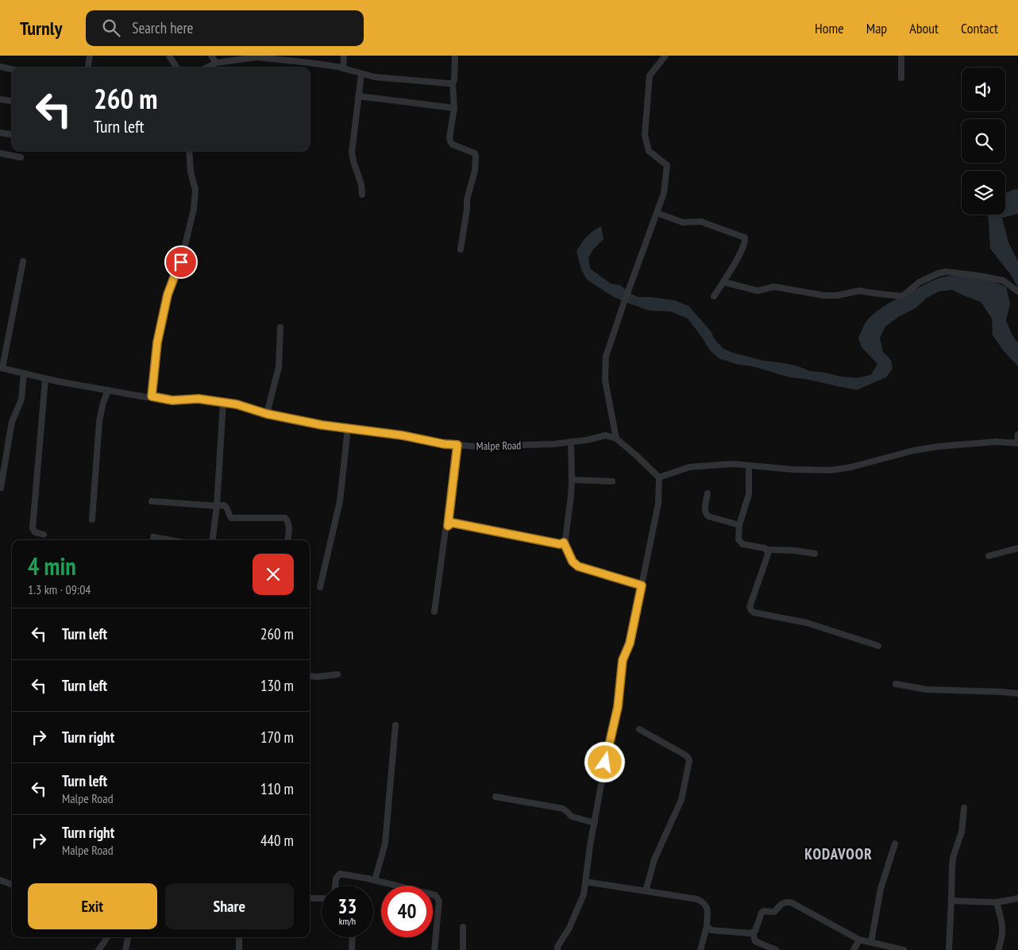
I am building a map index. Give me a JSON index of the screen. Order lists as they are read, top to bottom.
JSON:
{
  "streets": {
    "street": ["Malpe Road"]
  },
  "districts": ["KODAVOOR"],
  "page": {
    "header": "Turnly",
    "search": "Search here",
    "nav": [
      "Home",
      "Map",
      "About",
      "Contact"
    ],
    "turn": ["260 m", "Turn left"],
    "heading": ["4 min", "1.3 km · 09:04"],
    "list": [
      {
        "name": "Turn left",
        "value": "260 m"
      },
      {
        "name": "Turn left",
        "value": "130 m"
      },
      {
        "name": "Turn right",
        "value": "170 m"
      },
      {
        "name": "Turn left",
        "note": "Malpe Road",
        "value": "110 m"
      },
      {
        "name": "Turn right",
        "note": "Malpe Road",
        "value": "440 m"
      }
    ],
    "buttons": ["Exit", "Share"],
    "speed": "33 km/h",
    "limit": "40"
  }
}
